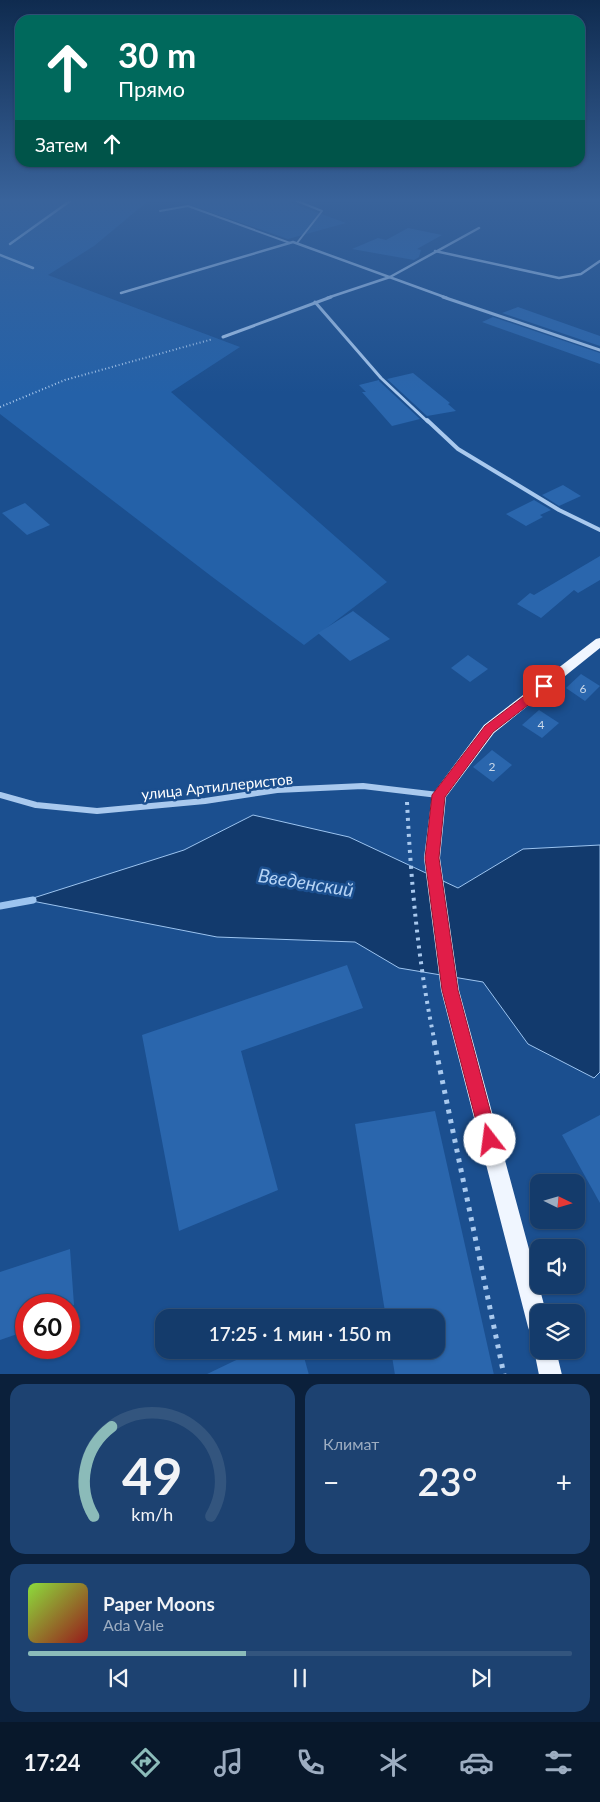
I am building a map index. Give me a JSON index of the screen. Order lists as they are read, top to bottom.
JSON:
{
  "streets": {
    "street": ["улица Артиллеристов"]
  },
  "water": ["Введенский"],
  "house_numbers": ["6", "4", "2"],
  "north": "right",
  "page": {
    "turn": ["30 m", "Прямо"],
    "then": "Затем",
    "limit": "60",
    "trip": "17:25 · 1 мин · 150 m",
    "tile": "Климат",
    "heat": ["−", "23°", "+"],
    "song": ["Paper Moons", "Ada Vale"],
    "tabs": "17:24",
    "gauge": ["49", "km/h"]
  }
}
